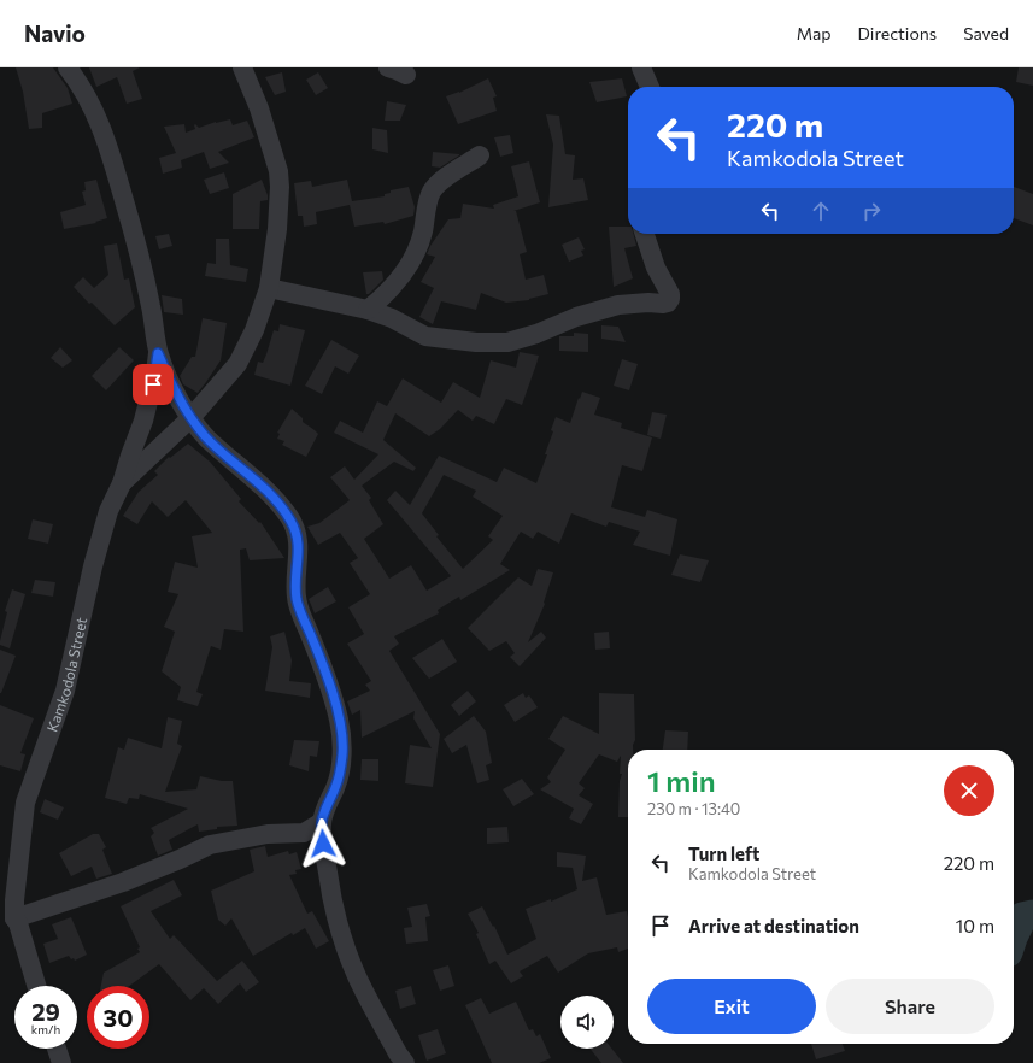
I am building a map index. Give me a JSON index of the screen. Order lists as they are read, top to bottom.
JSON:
{
  "streets": {
    "street": ["Kamkodola Street"]
  },
  "page": {
    "header": "Navio",
    "nav": ["Map", "Directions", "Saved"],
    "turn": ["220 m", "Kamkodola Street"],
    "heading": ["1 min", "230 m · 13:40"],
    "list": [
      {
        "name": "Turn left",
        "note": "Kamkodola Street",
        "value": "220 m"
      },
      {
        "name": "Arrive at destination",
        "value": "10 m"
      }
    ],
    "buttons": ["Exit", "Share"],
    "speed": "29 km/h",
    "limit": "30"
  }
}
